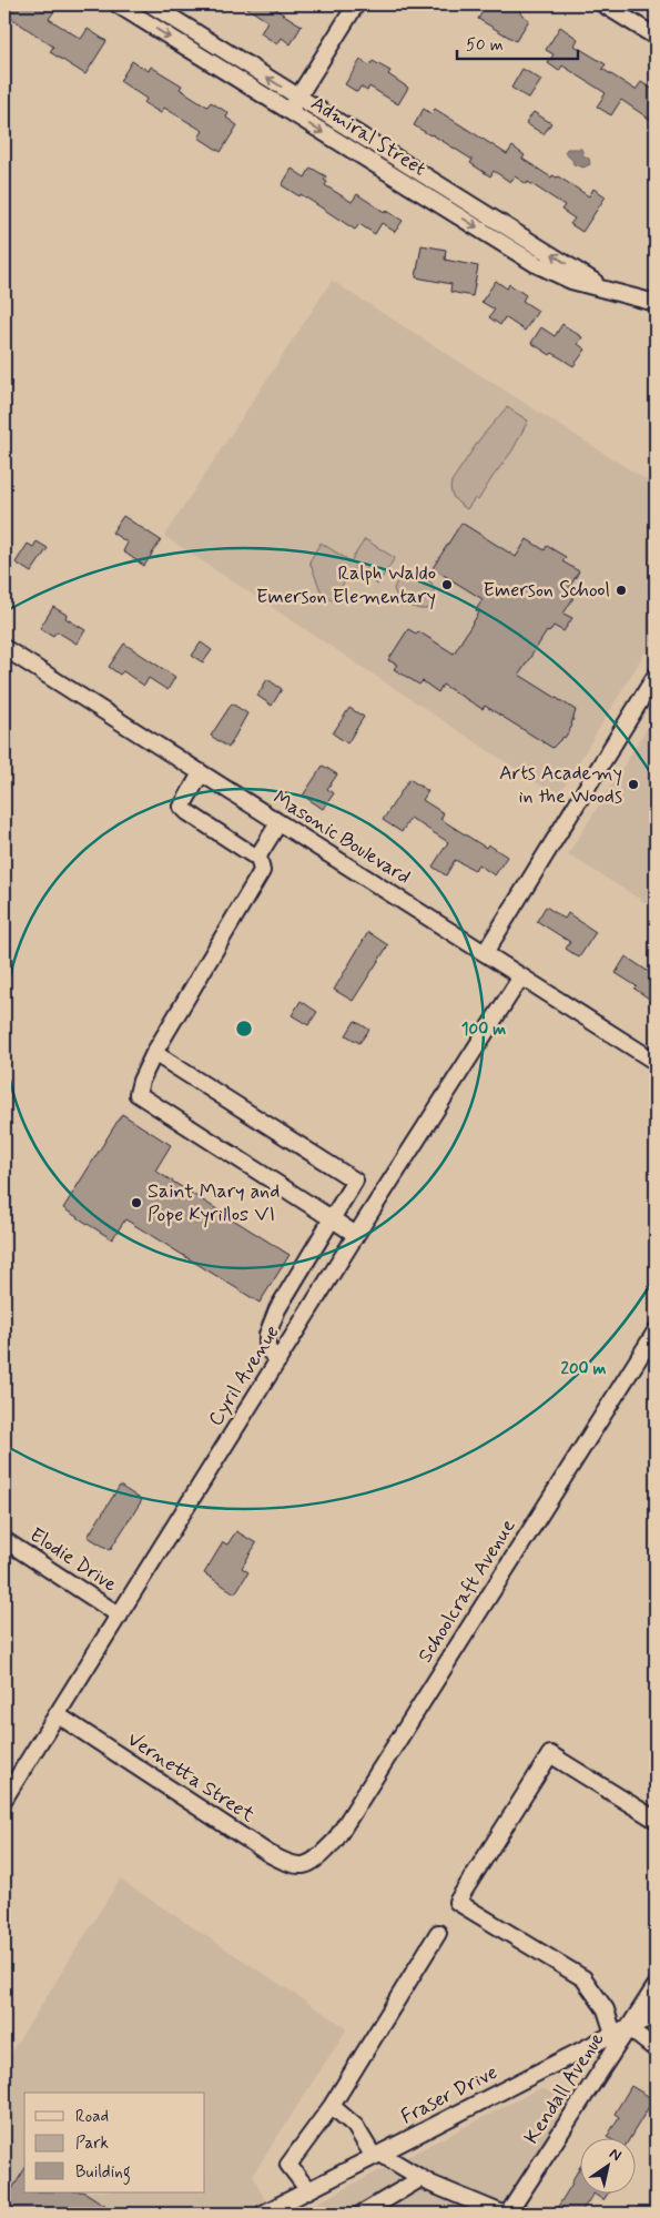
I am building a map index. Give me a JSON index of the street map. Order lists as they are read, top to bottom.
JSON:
{
  "streets": {
    "street": [
      "Admiral Street",
      "Masonic Boulevard",
      "Cyril Avenue",
      "Elodie Drive",
      "Schoolcraft Avenue",
      "Vernetta Street",
      "Kendall Avenue",
      "Fraser Drive"
    ]
  },
  "crossings": [
    ["Masonic Boulevard", "Cyril Avenue"],
    ["Cyril Avenue", "Elodie Drive"],
    ["Cyril Avenue", "Vernetta Street"],
    ["Schoolcraft Avenue", "Vernetta Street"],
    ["Kendall Avenue", "Fraser Drive"]
  ],
  "places": [
    "Ralph Waldo Emerson Elementary",
    "Emerson School",
    "Arts Academy in the Woods",
    "Saint Mary and Pope Kyrillos VI"
  ],
  "legend": ["Road", "Park", "Building"],
  "scale_bar": "50 m",
  "north": "top right",
  "rings": ["100 m", "200 m"]
}
